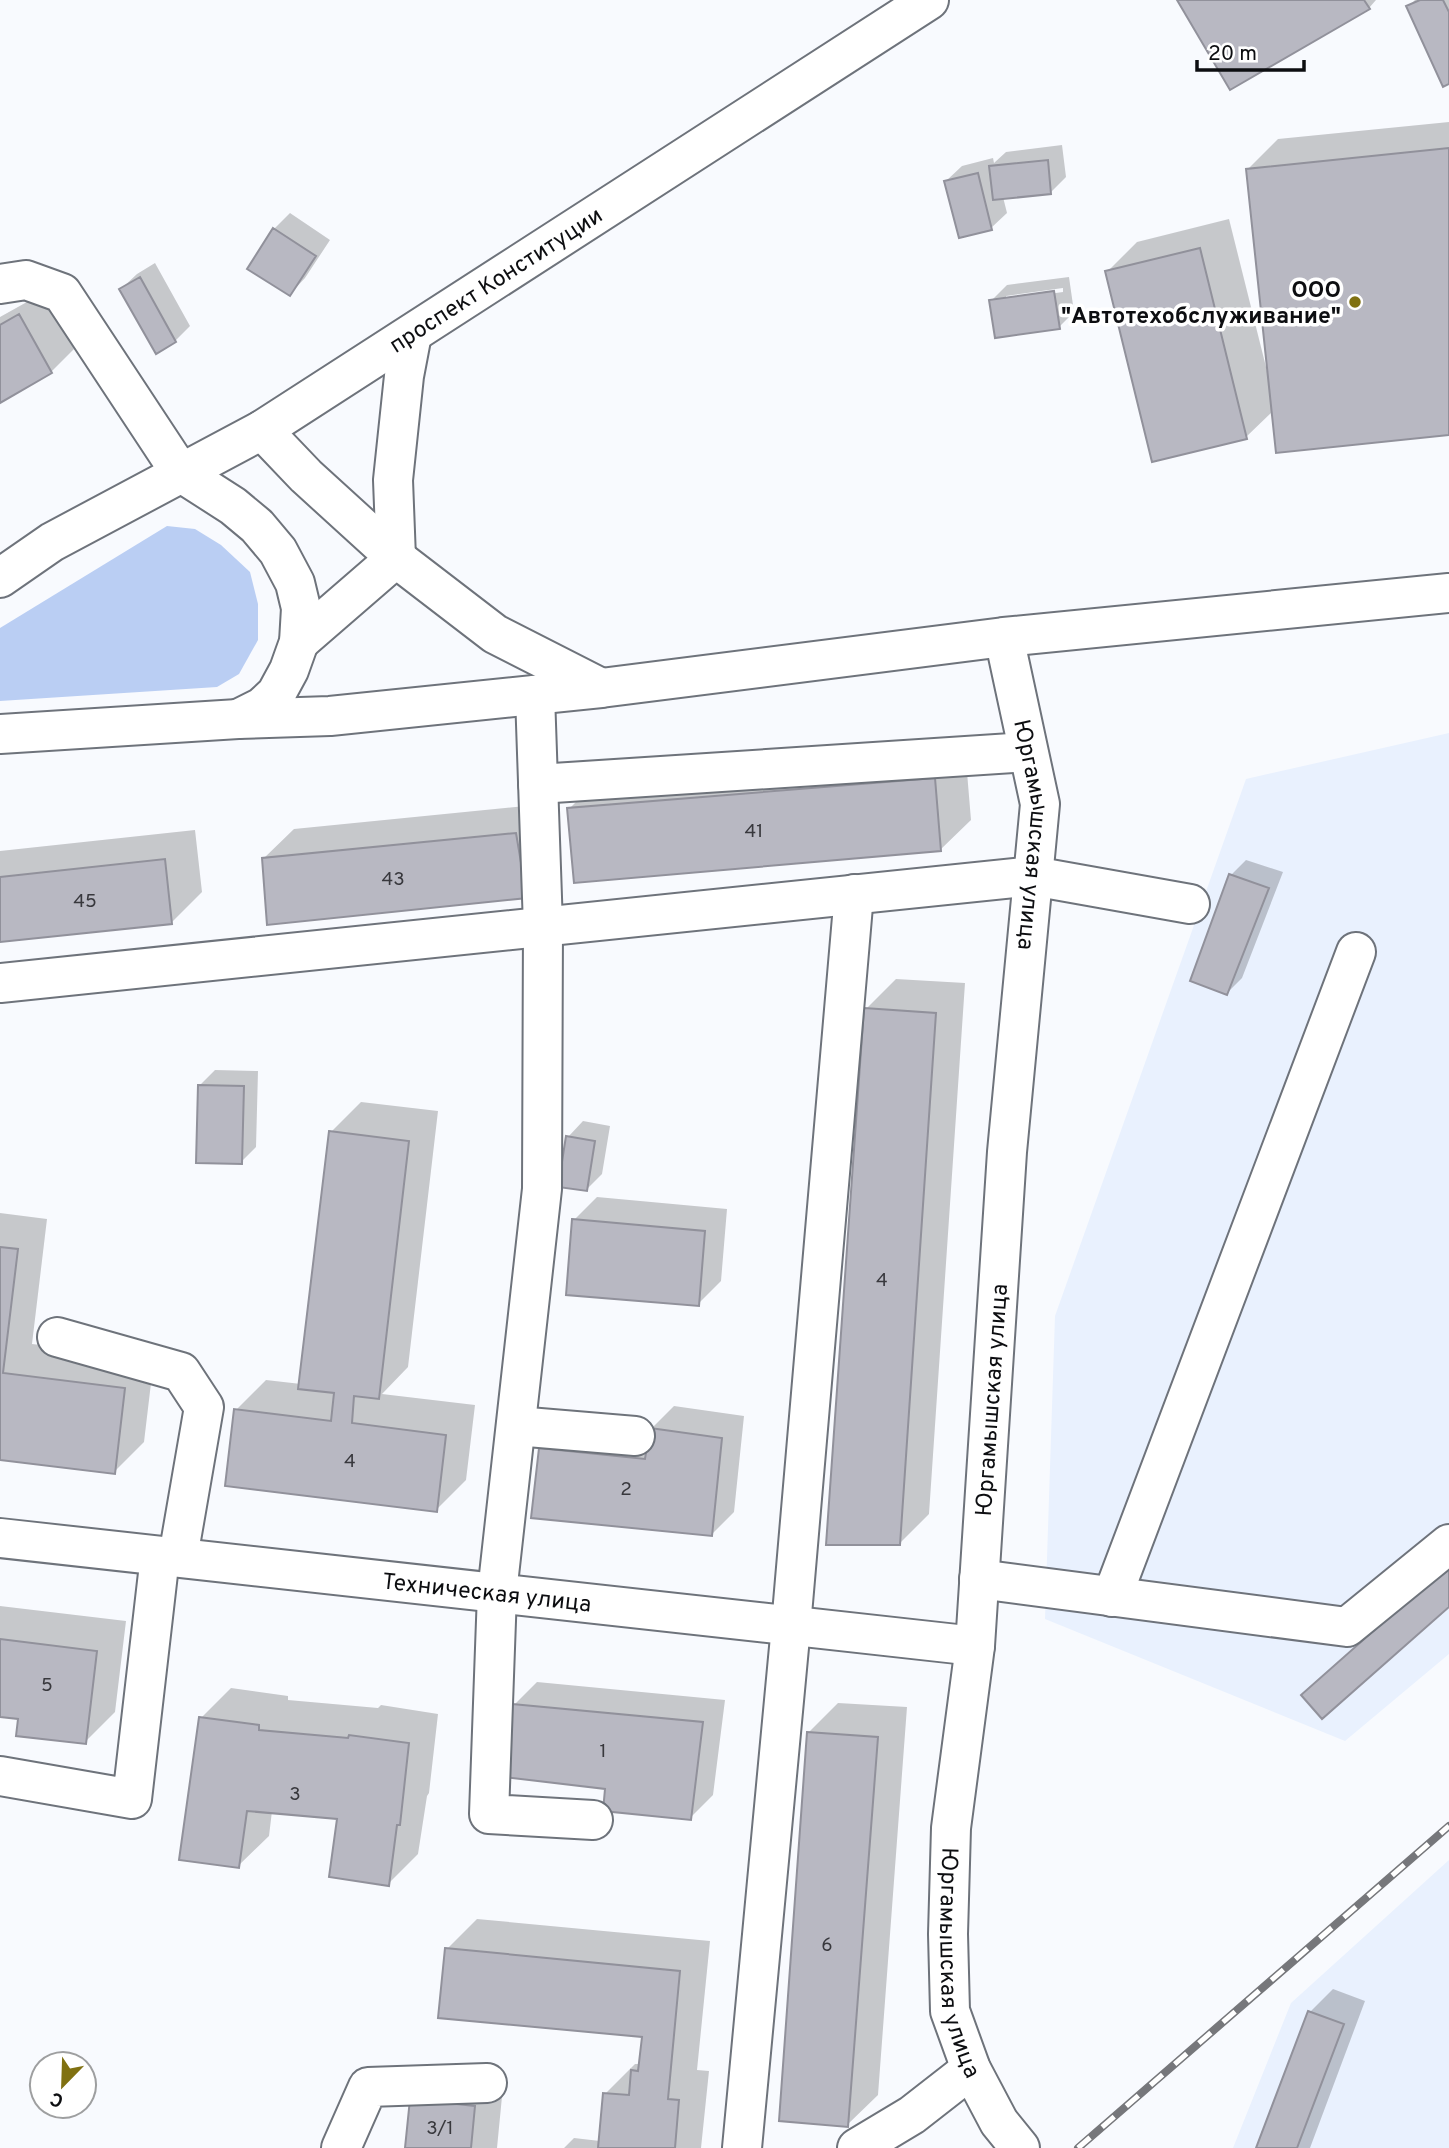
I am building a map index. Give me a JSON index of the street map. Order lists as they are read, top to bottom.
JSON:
{
  "streets": {
    "street": ["проспект Конституции", "Юргамышская улица", "Техническая улица"]
  },
  "crossings": [
    ["Юргамышская улица", "Техническая улица"]
  ],
  "places": ["ООО \"Автотехобслуживание\""],
  "house_numbers": [
    "41",
    "43",
    "45",
    "4",
    "4",
    "2",
    "5",
    "1",
    "3",
    "6",
    "3/1"
  ],
  "scale_bar": "20 m",
  "north": "bottom left"
}
